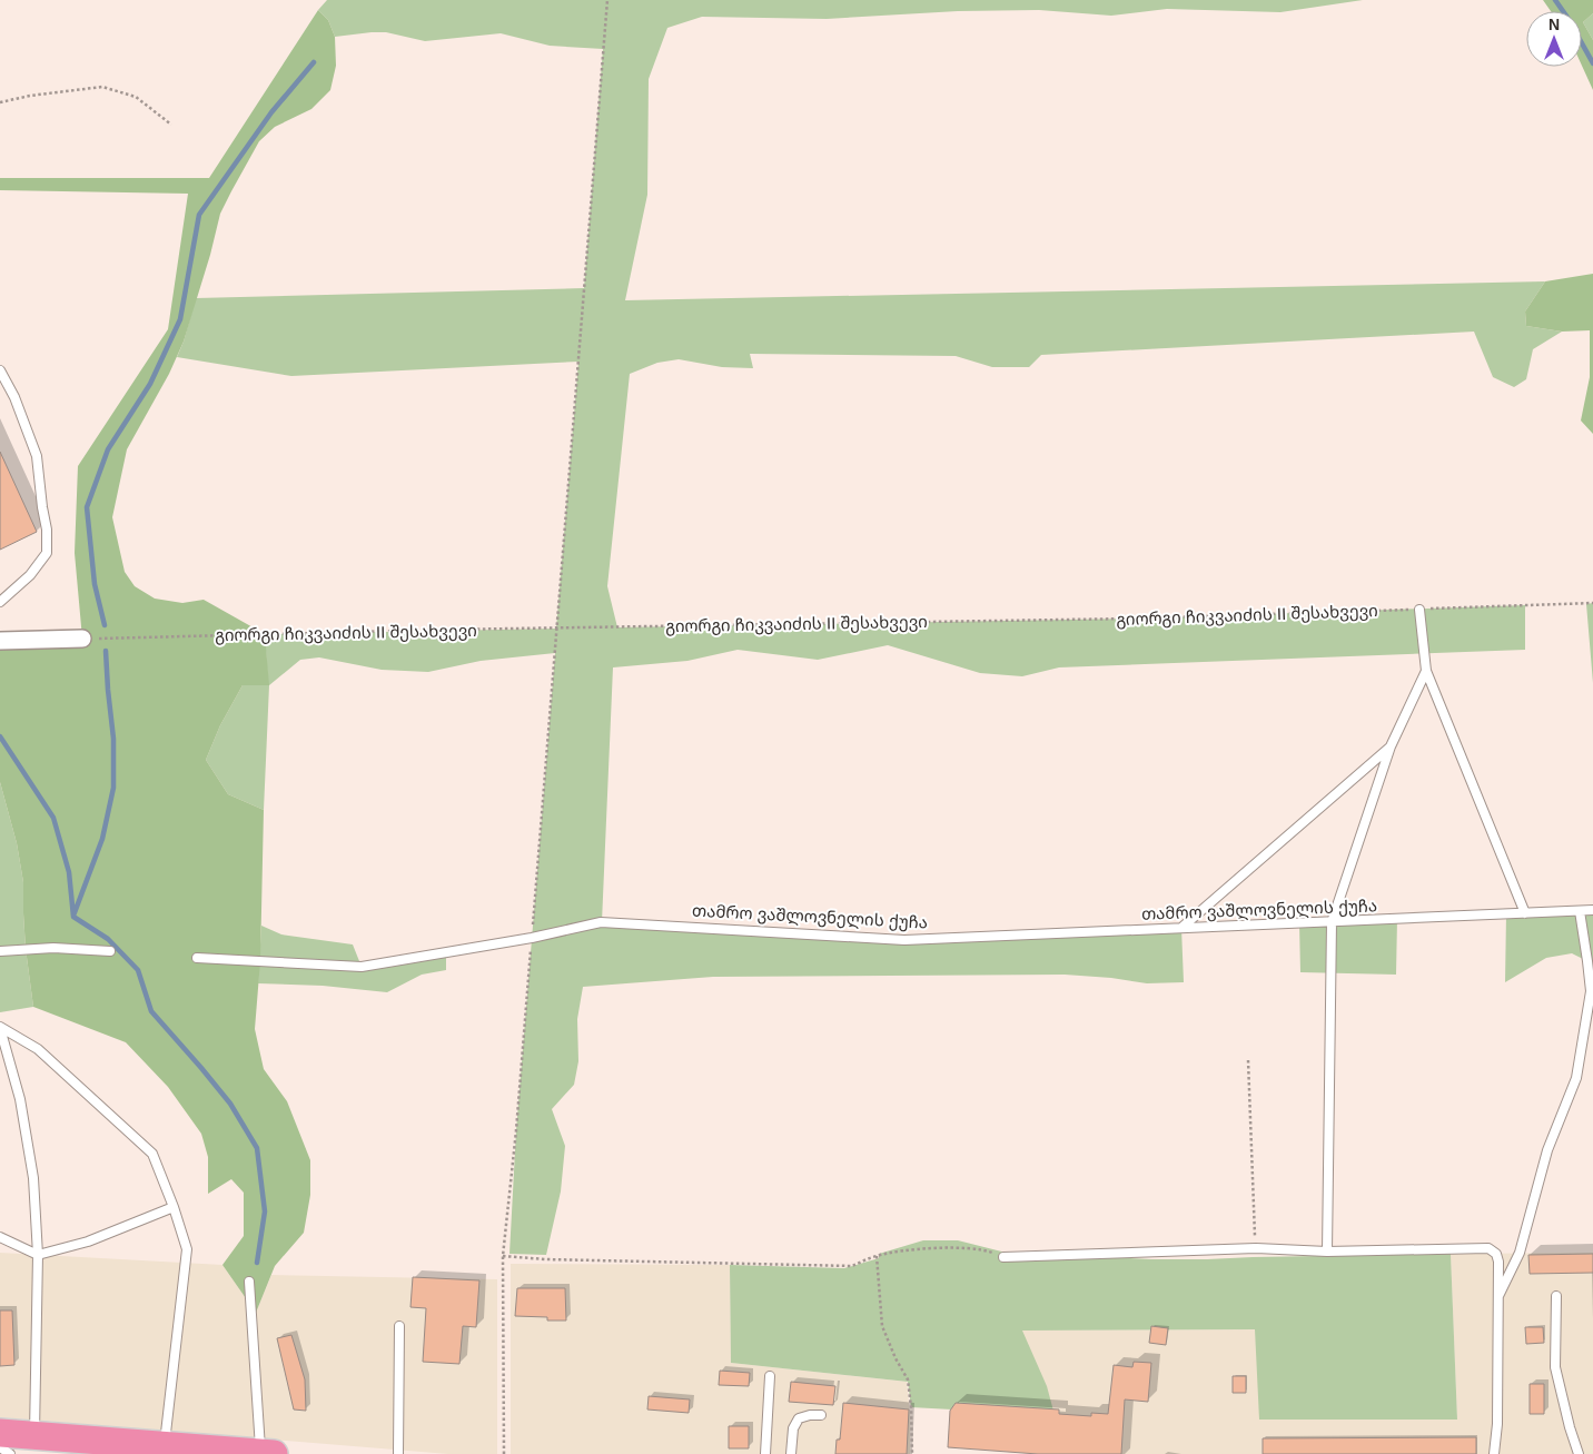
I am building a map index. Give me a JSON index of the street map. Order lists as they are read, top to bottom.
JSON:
{
  "streets": {
    "lane": ["თამრო ვაშლოვნელის ქუჩა"],
    "path": ["გიორგი ჩიკვაიძის II შესახვევი"]
  },
  "north": "top"
}
